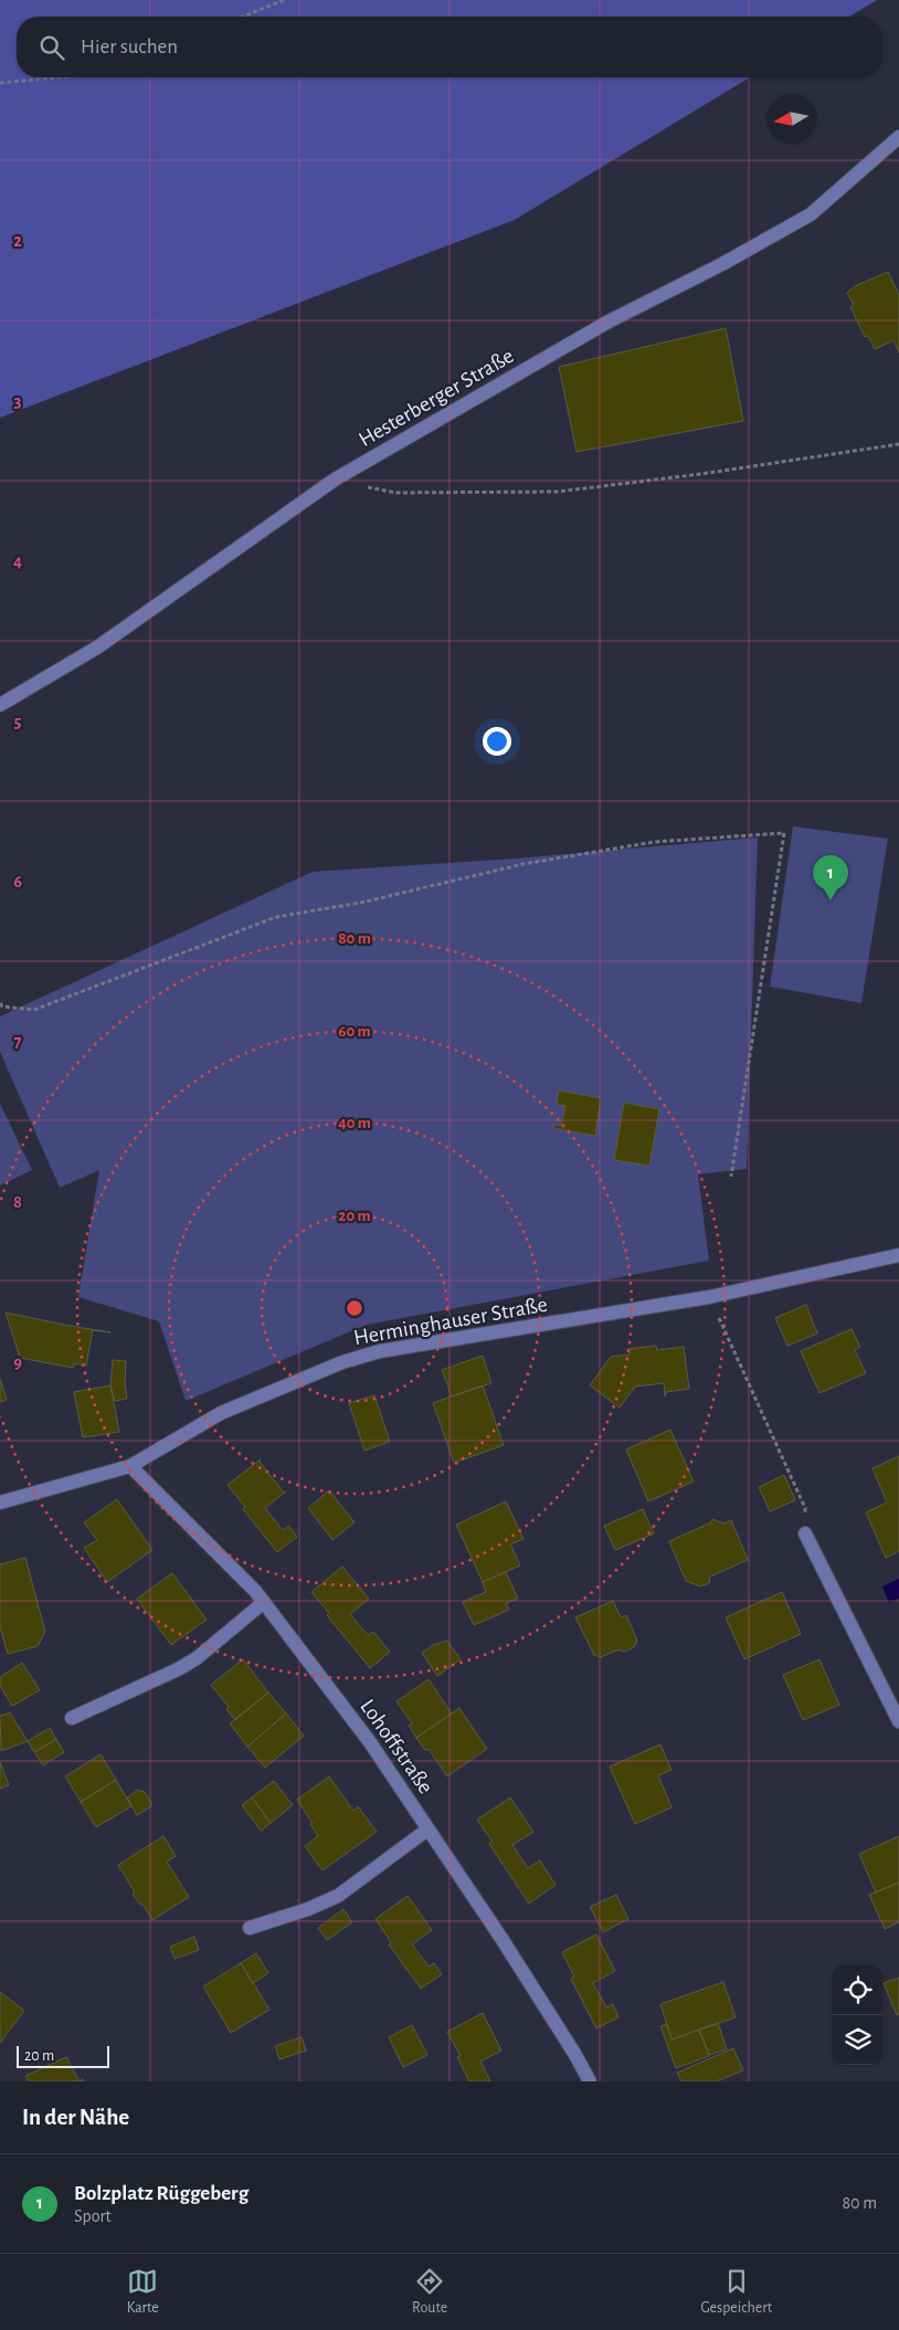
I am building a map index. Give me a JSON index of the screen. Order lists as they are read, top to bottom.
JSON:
{
  "streets": {
    "street": ["Hesterberger Straße", "Herminghauser Straße", "Lohoffstraße"]
  },
  "crossings": [
    ["Herminghauser Straße", "Lohoffstraße"]
  ],
  "scale_bar": "20 m",
  "north": "left",
  "page": {
    "search": "Hier suchen",
    "pins": "1",
    "scale": "20 m",
    "heading": "In der Nähe",
    "list": [
      {
        "mark": "1",
        "name": "Bolzplatz Rüggeberg",
        "note": "Sport",
        "value": "80 m"
      }
    ],
    "nav": ["Karte", "Route", "Gespeichert"]
  },
  "grid": {
    "rows": [
      "2",
      "3",
      "4",
      "5",
      "6",
      "7",
      "8",
      "9"
    ]
  },
  "rings": [
    "80 m",
    "60 m",
    "40 m",
    "20 m"
  ]
}
